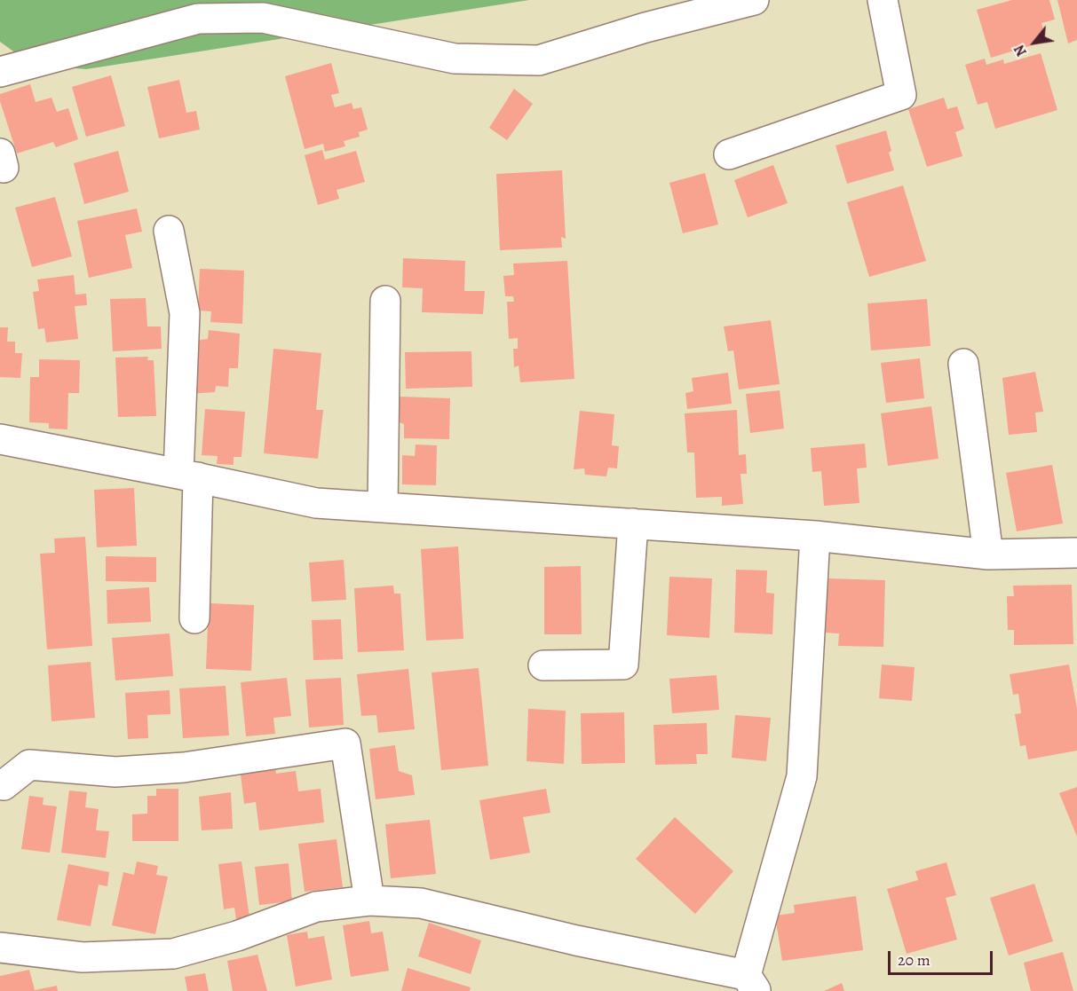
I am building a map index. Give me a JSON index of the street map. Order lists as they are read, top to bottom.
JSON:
{
  "scale_bar": "20 m",
  "north": "bottom left"
}
